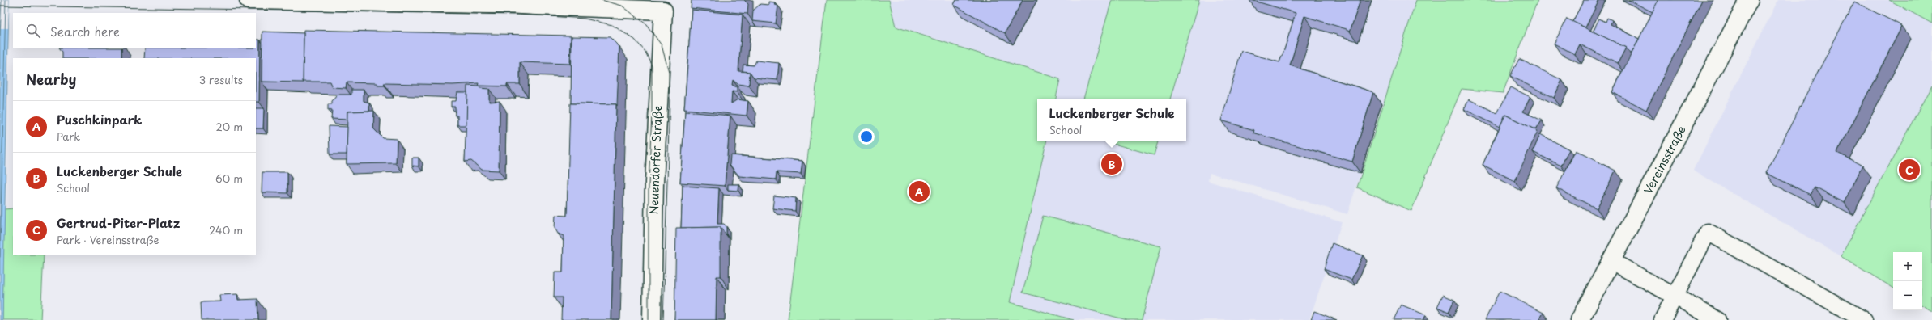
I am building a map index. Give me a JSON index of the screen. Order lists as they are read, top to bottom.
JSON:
{
  "streets": {
    "street": ["Neuendorfer Straße", "Vereinsstraße"]
  },
  "page": {
    "search": "Search here",
    "heading": ["Nearby", "3 results"],
    "popup": ["Luckenberger Schule", "School"],
    "list": [
      {
        "mark": "A",
        "name": "Puschkinpark",
        "note": "Park",
        "value": "20 m"
      },
      {
        "mark": "B",
        "name": "Luckenberger Schule",
        "note": "School",
        "value": "60 m"
      },
      {
        "mark": "C",
        "name": "Gertrud-Piter-Platz",
        "note": "Park · Vereinsstraße",
        "value": "240 m"
      }
    ],
    "pins": ["B", "C", "A"],
    "map_buttons": ["+", "−"]
  }
}
